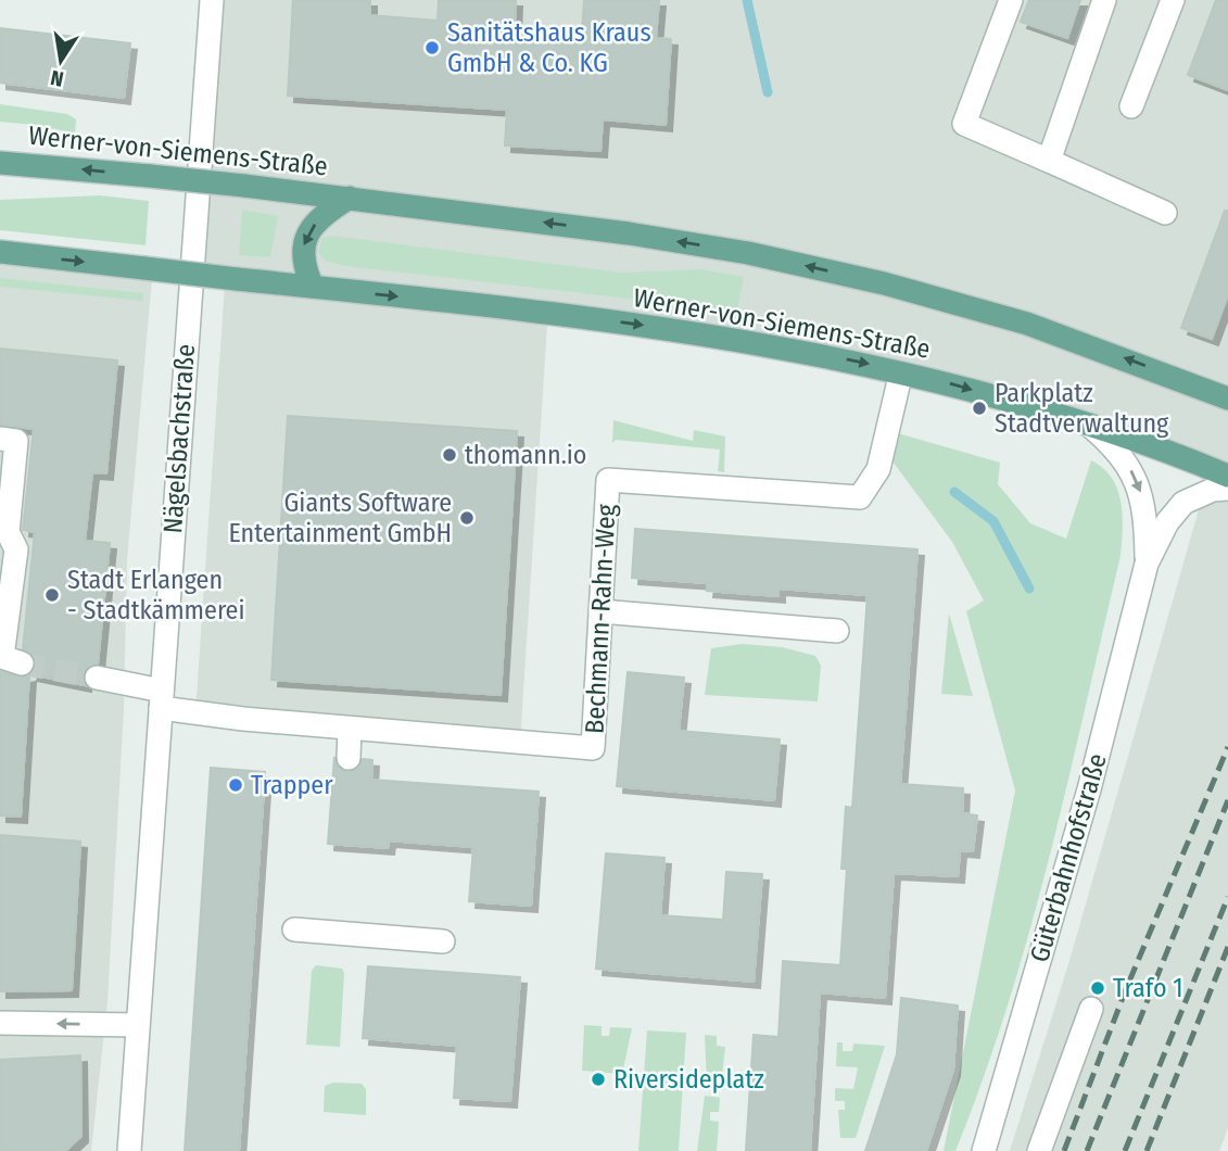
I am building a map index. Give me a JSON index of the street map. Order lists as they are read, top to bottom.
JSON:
{
  "streets": {
    "main road": ["Werner-von-Siemens-Straße"],
    "street": ["Nägelsbachstraße", "Bechmann-Rahn-Weg", "Güterbahnhofstraße"]
  },
  "crossings": [
    ["Werner-von-Siemens-Straße", "Güterbahnhofstraße"],
    ["Nägelsbachstraße", "Bechmann-Rahn-Weg"]
  ],
  "places": [
    "Sanitätshaus Kraus GmbH & Co. KG",
    "Parkplatz Stadtverwaltung",
    "thomann.io",
    "Giants Software Entertainment GmbH",
    "Stadt Erlangen - Stadtkämmerei",
    "Trapper",
    "Trafo 1",
    "Riversideplatz"
  ],
  "north": "bottom"
}
